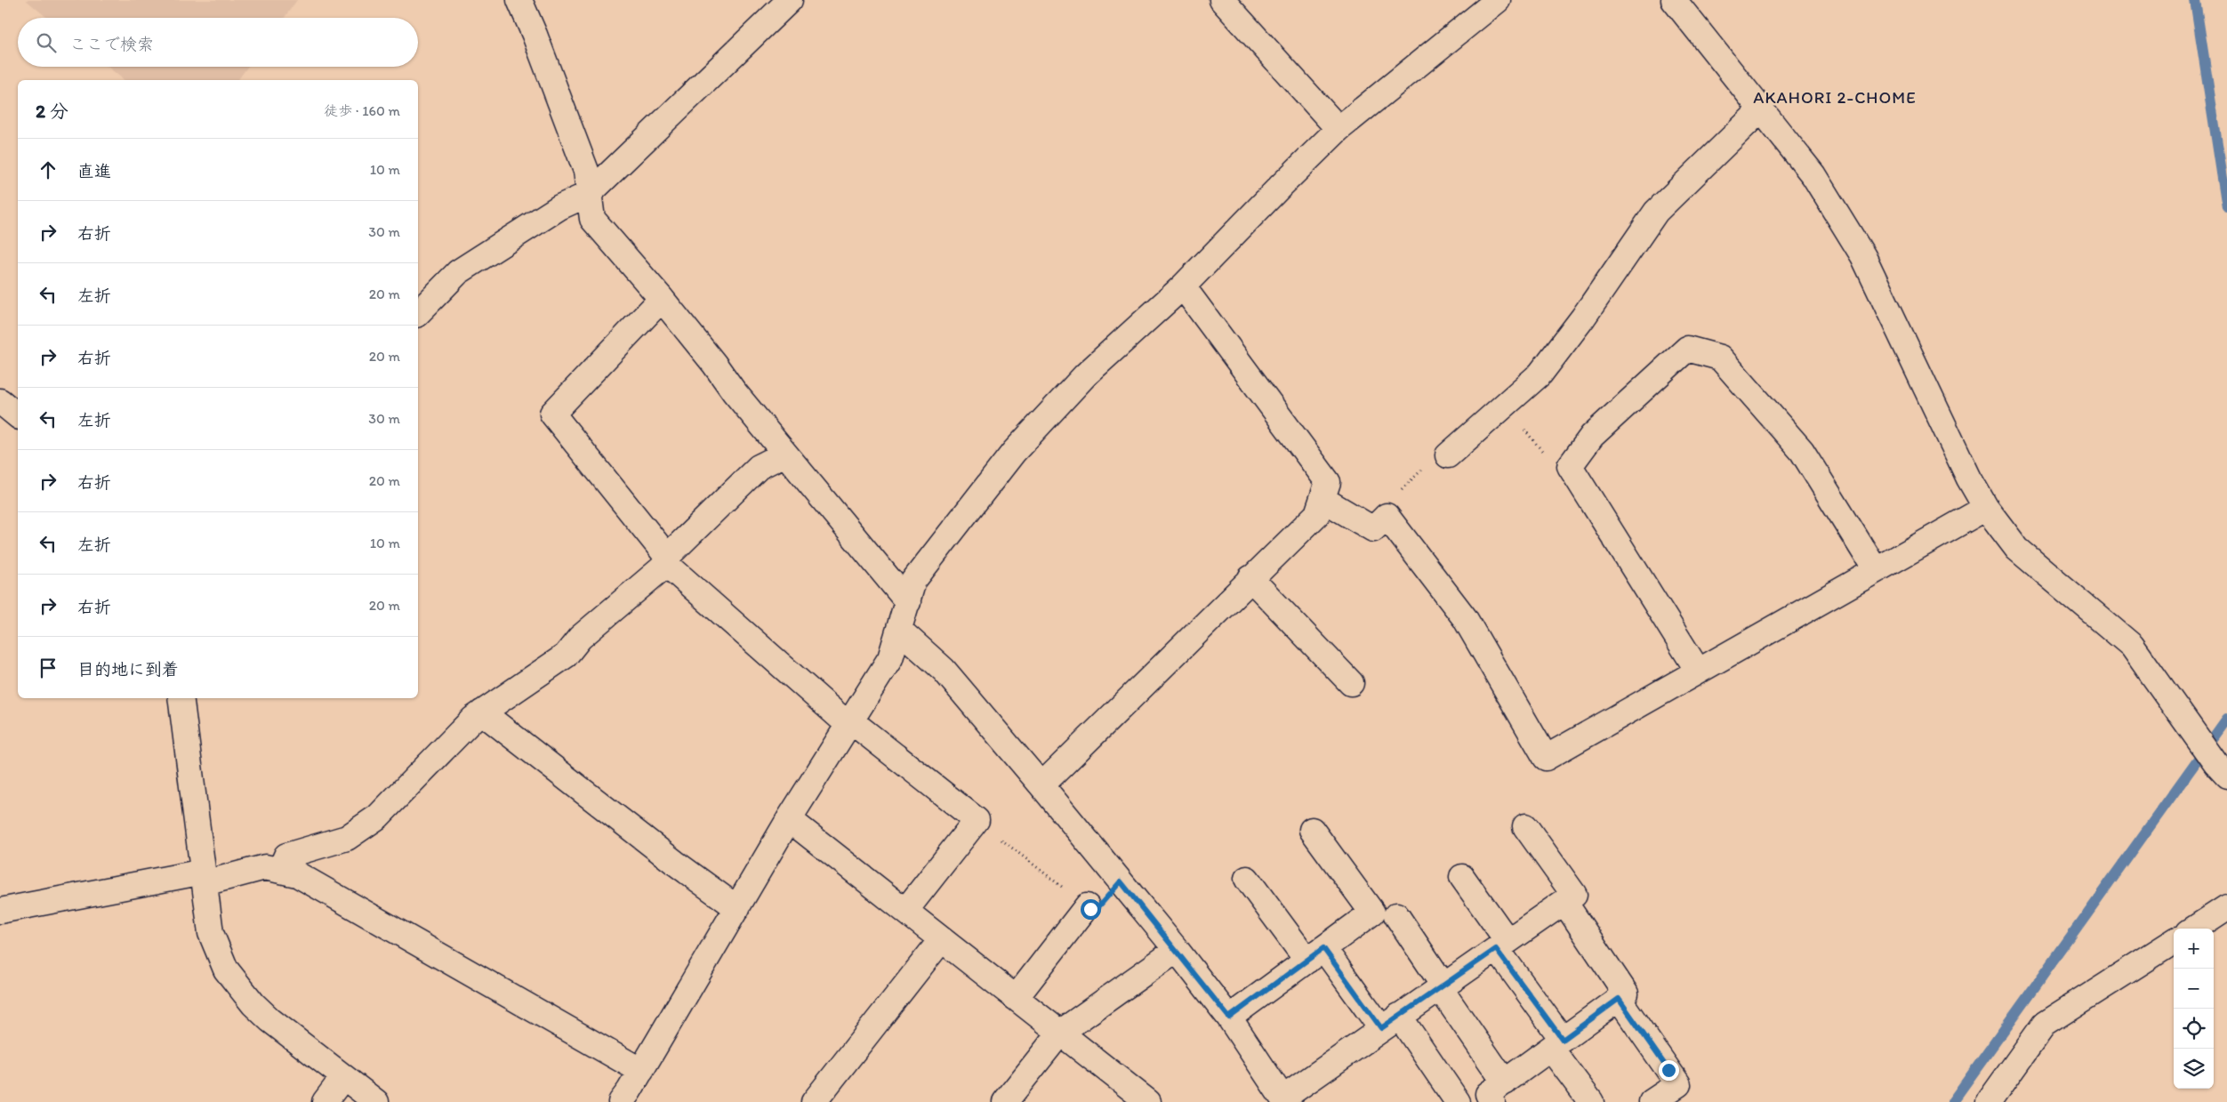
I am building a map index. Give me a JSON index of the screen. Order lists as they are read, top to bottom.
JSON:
{
  "districts": ["AKAHORI 2-CHOME"],
  "page": {
    "search": "ここで検索",
    "heading": ["2 分", "徒歩 · 160 m"],
    "list": [
      ["直進", "10 m"],
      ["右折", "30 m"],
      ["左折", "20 m"],
      ["右折", "20 m"],
      ["左折", "30 m"],
      ["右折", "20 m"],
      ["左折", "10 m"],
      ["右折", "20 m"],
      "目的地に到着"
    ],
    "map_buttons": ["+", "−"]
  }
}
